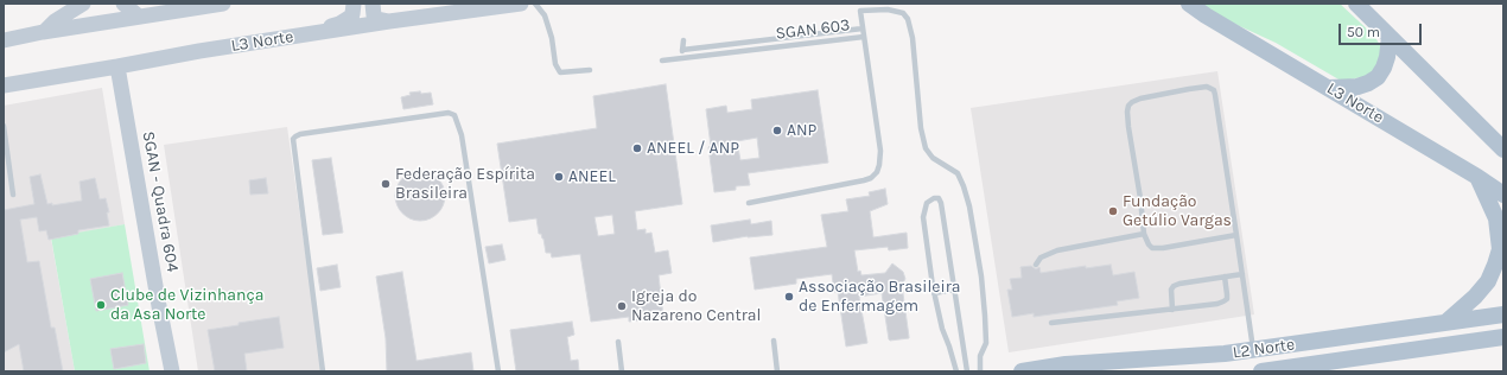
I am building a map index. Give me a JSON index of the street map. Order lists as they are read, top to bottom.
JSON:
{
  "streets": {
    "main road": ["L3 Norte", "SGAN - Quadra 604", "L2 Norte"],
    "lane": ["SGAN 603"]
  },
  "crossings": [
    ["L3 Norte", "SGAN - Quadra 604"]
  ],
  "places": [
    "ANP",
    "ANEEL / ANP",
    "ANEEL",
    "Federação Espírita Brasileira",
    "Fundação Getúlio Vargas",
    "Associação Brasileira de Enfermagem",
    "Clube de Vizinhança da Asa Norte",
    "Igreja do Nazareno Central"
  ],
  "scale_bar": "50 m"
}
